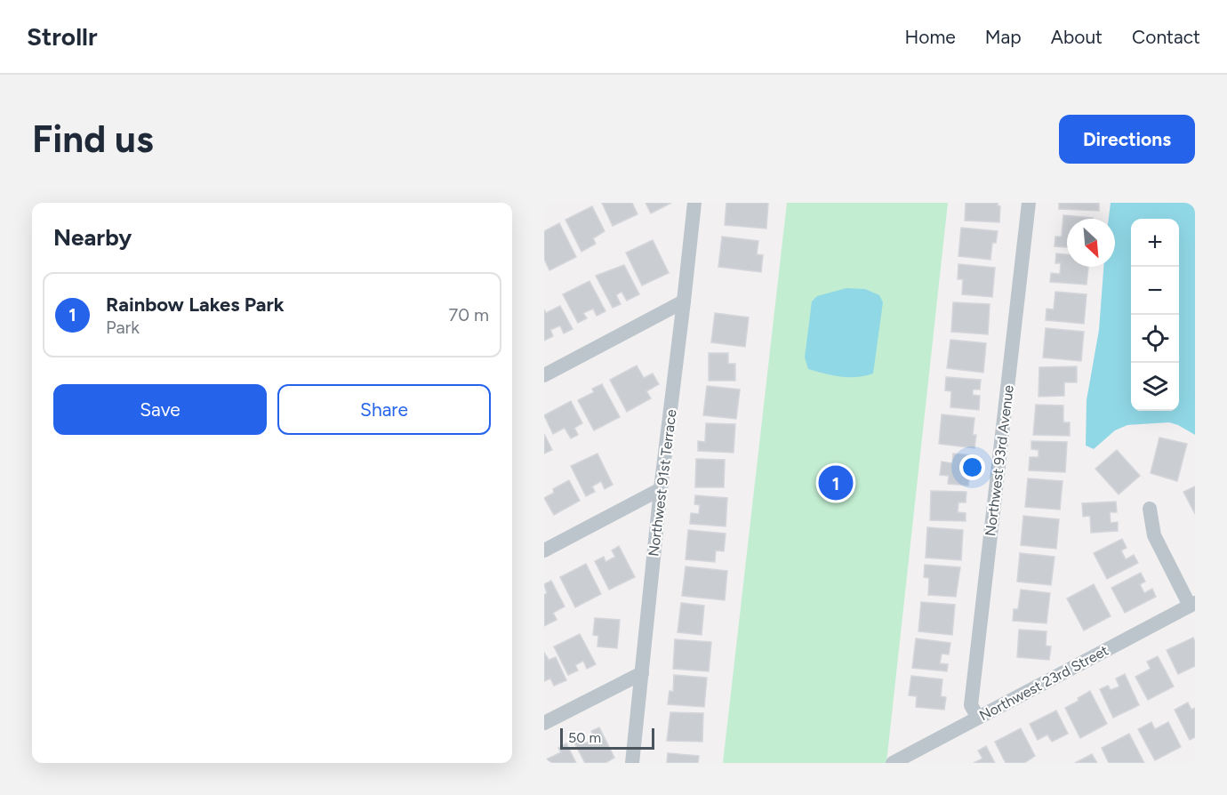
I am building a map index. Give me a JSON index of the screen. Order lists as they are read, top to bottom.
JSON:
{
  "streets": {
    "street": ["Northwest 93rd Avenue", "Northwest 91st Terrace", "Northwest 23rd Street"]
  },
  "crossings": [
    ["Northwest 93rd Avenue", "Northwest 23rd Street"]
  ],
  "scale_bar": "50 m",
  "north": "bottom right",
  "page": {
    "header": "Strollr",
    "nav": [
      "Home",
      "Map",
      "About",
      "Contact"
    ],
    "buttons": [
      "Directions",
      ["Save", "Share"]
    ],
    "title": "Find us",
    "heading": "Nearby",
    "map_buttons": ["+", "−"],
    "list": [
      {
        "mark": "1",
        "name": "Rainbow Lakes Park",
        "note": "Park",
        "value": "70 m"
      }
    ],
    "pins": "1",
    "scale": "50 m"
  }
}
